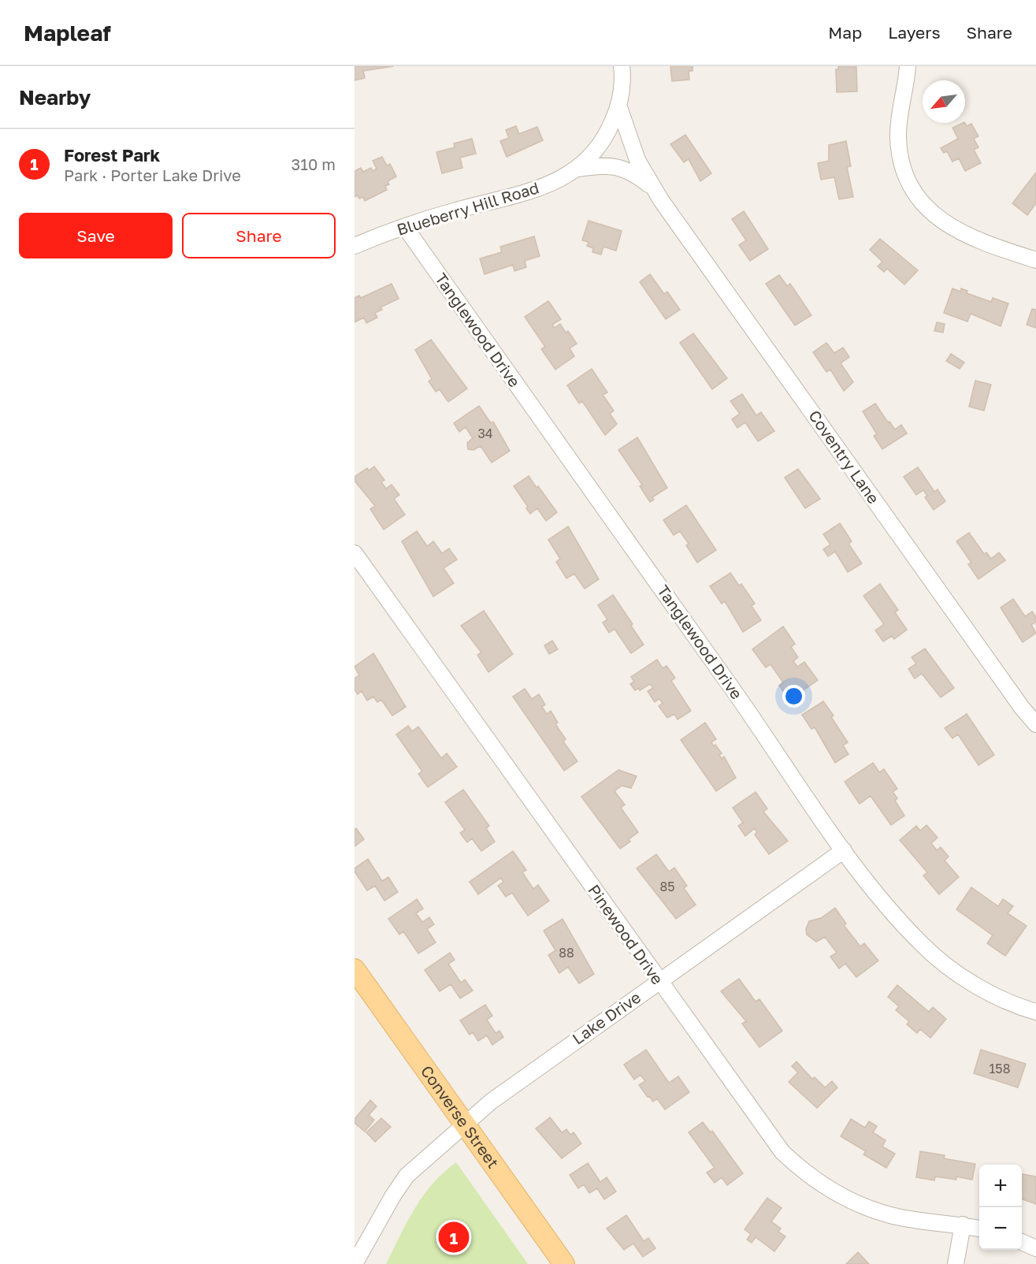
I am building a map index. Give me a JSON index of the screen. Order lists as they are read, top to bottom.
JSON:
{
  "streets": {
    "main road": ["Converse Street"],
    "street": [
      "Blueberry Hill Road",
      "Tanglewood Drive",
      "Coventry Lane",
      "Pinewood Drive",
      "Lake Drive"
    ]
  },
  "crossings": [
    ["Blueberry Hill Road", "Tanglewood Drive"],
    ["Blueberry Hill Road", "Coventry Lane"],
    ["Tanglewood Drive", "Lake Drive"],
    ["Pinewood Drive", "Lake Drive"],
    ["Lake Drive", "Converse Street"]
  ],
  "house_numbers": [
    "34",
    "85",
    "88",
    "158"
  ],
  "north": "bottom left",
  "page": {
    "header": "Mapleaf",
    "nav": ["Map", "Layers", "Share"],
    "heading": "Nearby",
    "list": [
      {
        "mark": "1",
        "name": "Forest Park",
        "note": "Park · Porter Lake Drive",
        "value": "310 m"
      }
    ],
    "buttons": ["Save", "Share"],
    "map_buttons": ["+", "−"],
    "pins": "1"
  }
}
